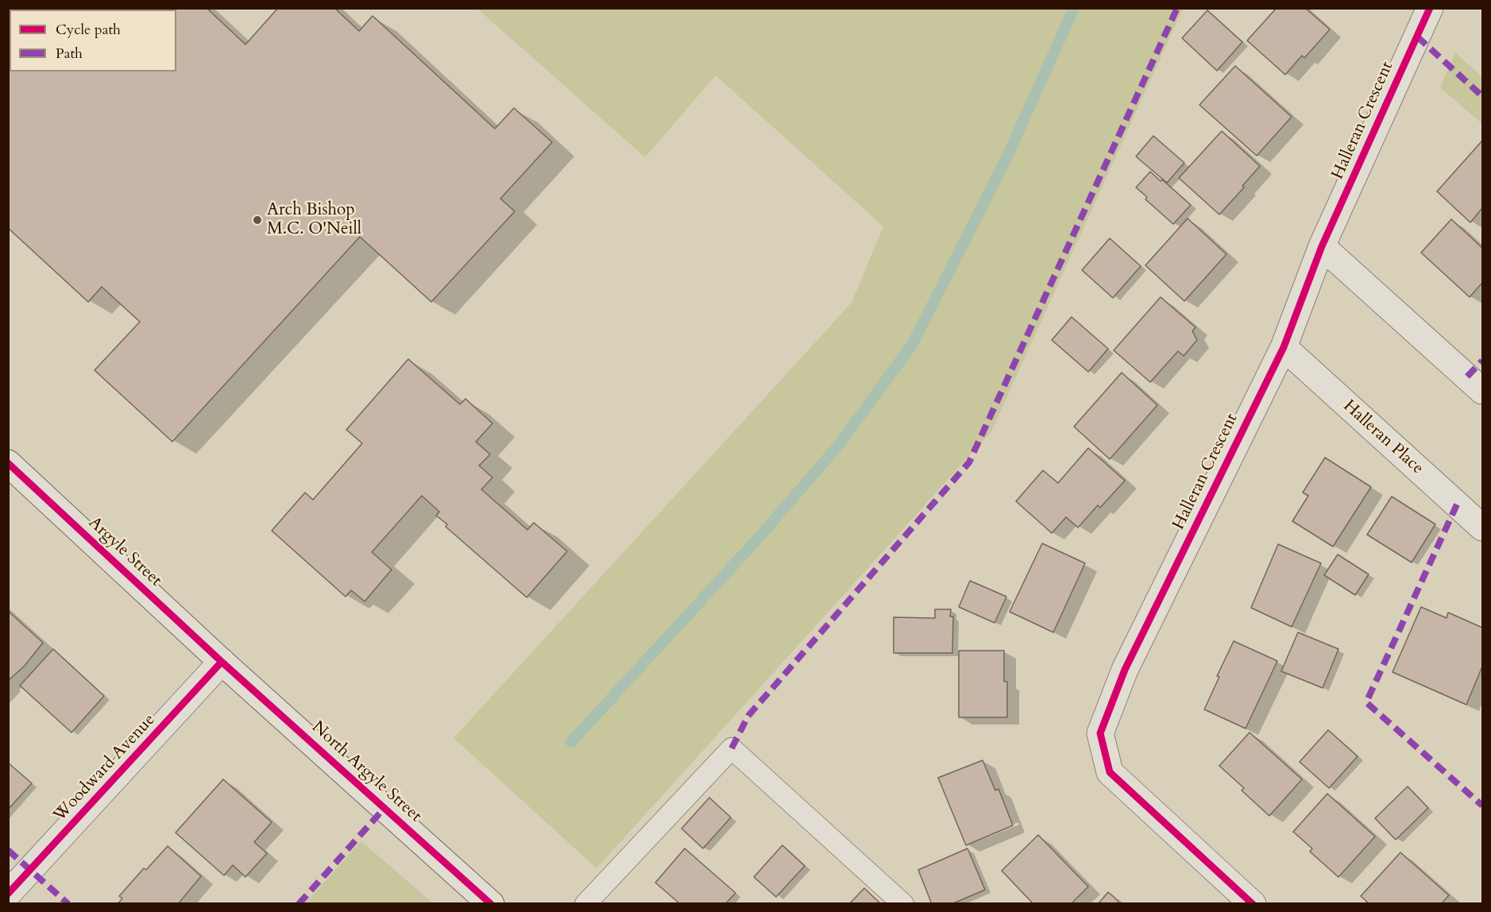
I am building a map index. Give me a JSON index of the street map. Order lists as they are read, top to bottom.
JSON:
{
  "streets": {
    "street": [
      "Halleran Crescent",
      "Halleran Place",
      "Argyle Street",
      "Woodward Avenue",
      "North Argyle Street"
    ]
  },
  "crossings": [
    ["Halleran Crescent", "Halleran Place"],
    ["Argyle Street", "Woodward Avenue"],
    ["Argyle Street", "North Argyle Street"],
    ["Woodward Avenue", "North Argyle Street"]
  ],
  "places": ["Arch Bishop M.C. O'Neill"],
  "legend": ["Cycle path", "Path"]
}
